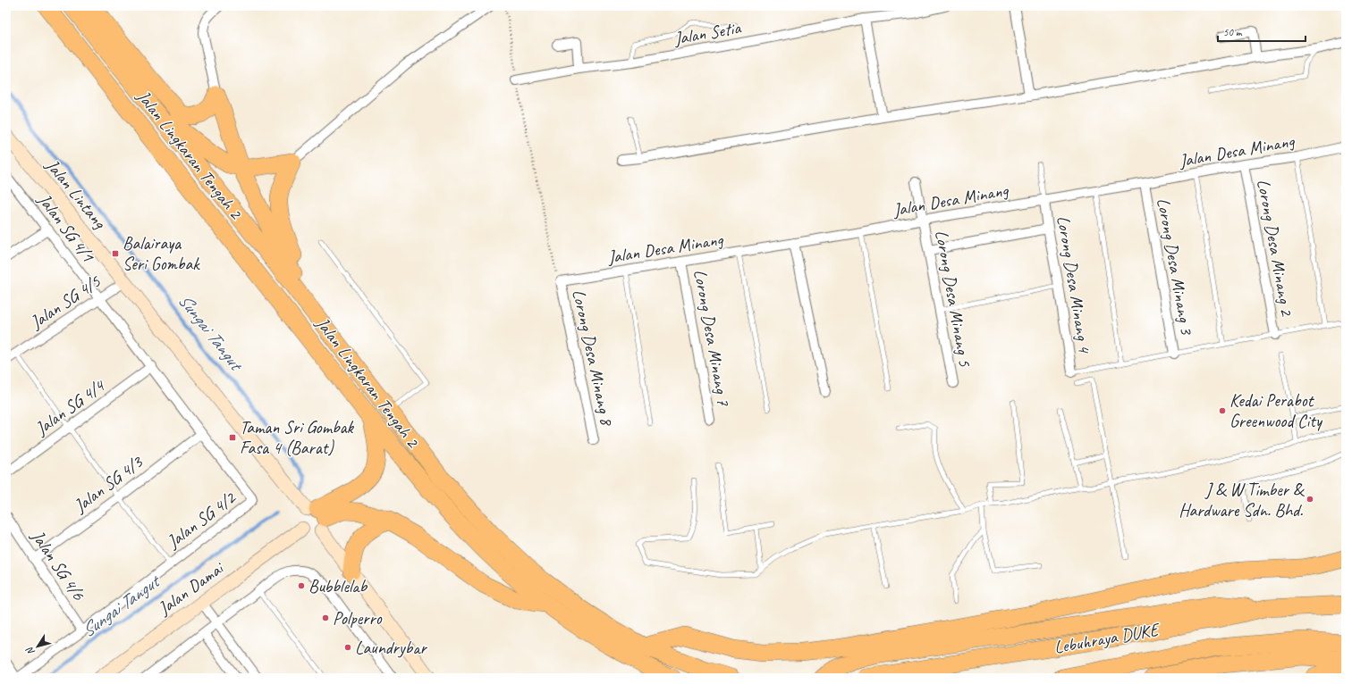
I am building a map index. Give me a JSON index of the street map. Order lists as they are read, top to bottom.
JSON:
{
  "streets": {
    "highway": ["Jalan Lingkaran Tengah 2", "Lebuhraya DUKE"],
    "street": [
      "Jalan Setia",
      "Jalan Desa Minang",
      "Jalan Lintang",
      "Jalan SG 4/1",
      "Lorong Desa Minang 2",
      "Lorong Desa Minang 3",
      "Lorong Desa Minang 4",
      "Lorong Desa Minang 5",
      "Jalan SG 4/5",
      "Lorong Desa Minang 7",
      "Lorong Desa Minang 8",
      "Jalan SG 4/4",
      "Jalan SG 4/3",
      "Jalan SG 4/2",
      "Jalan SG 4/6",
      "Jalan Damai"
    ]
  },
  "crossings": [
    ["Jalan Desa Minang", "Lorong Desa Minang 2"],
    ["Jalan Desa Minang", "Lorong Desa Minang 3"],
    ["Jalan Desa Minang", "Lorong Desa Minang 4"],
    ["Jalan Desa Minang", "Lorong Desa Minang 5"],
    ["Jalan Desa Minang", "Lorong Desa Minang 7"],
    ["Jalan Desa Minang", "Lorong Desa Minang 8"],
    ["Jalan Lintang", "Jalan SG 4/5"],
    ["Jalan SG 4/1", "Jalan SG 4/5"],
    ["Jalan SG 4/1", "Jalan SG 4/2"],
    ["Jalan SG 4/5", "Jalan SG 4/2"],
    ["Jalan SG 4/4", "Jalan SG 4/2"],
    ["Jalan SG 4/3", "Jalan SG 4/2"],
    ["Jalan SG 4/3", "Jalan SG 4/6"],
    ["Jalan SG 4/2", "Jalan SG 4/6"]
  ],
  "water": ["Sungai Tangut"],
  "places": {
    "transit": ["Balairaya Seri Gombak", "Taman Sri Gombak Fasa 4 (Barat)"],
    "other": [
      "Kedai Perabot Greenwood City",
      "J & W Timber & Hardware Sdn. Bhd.",
      "Bubblelab",
      "Polperro",
      "Laundrybar"
    ]
  },
  "scale_bar": "50 m",
  "north": "bottom left"
}
